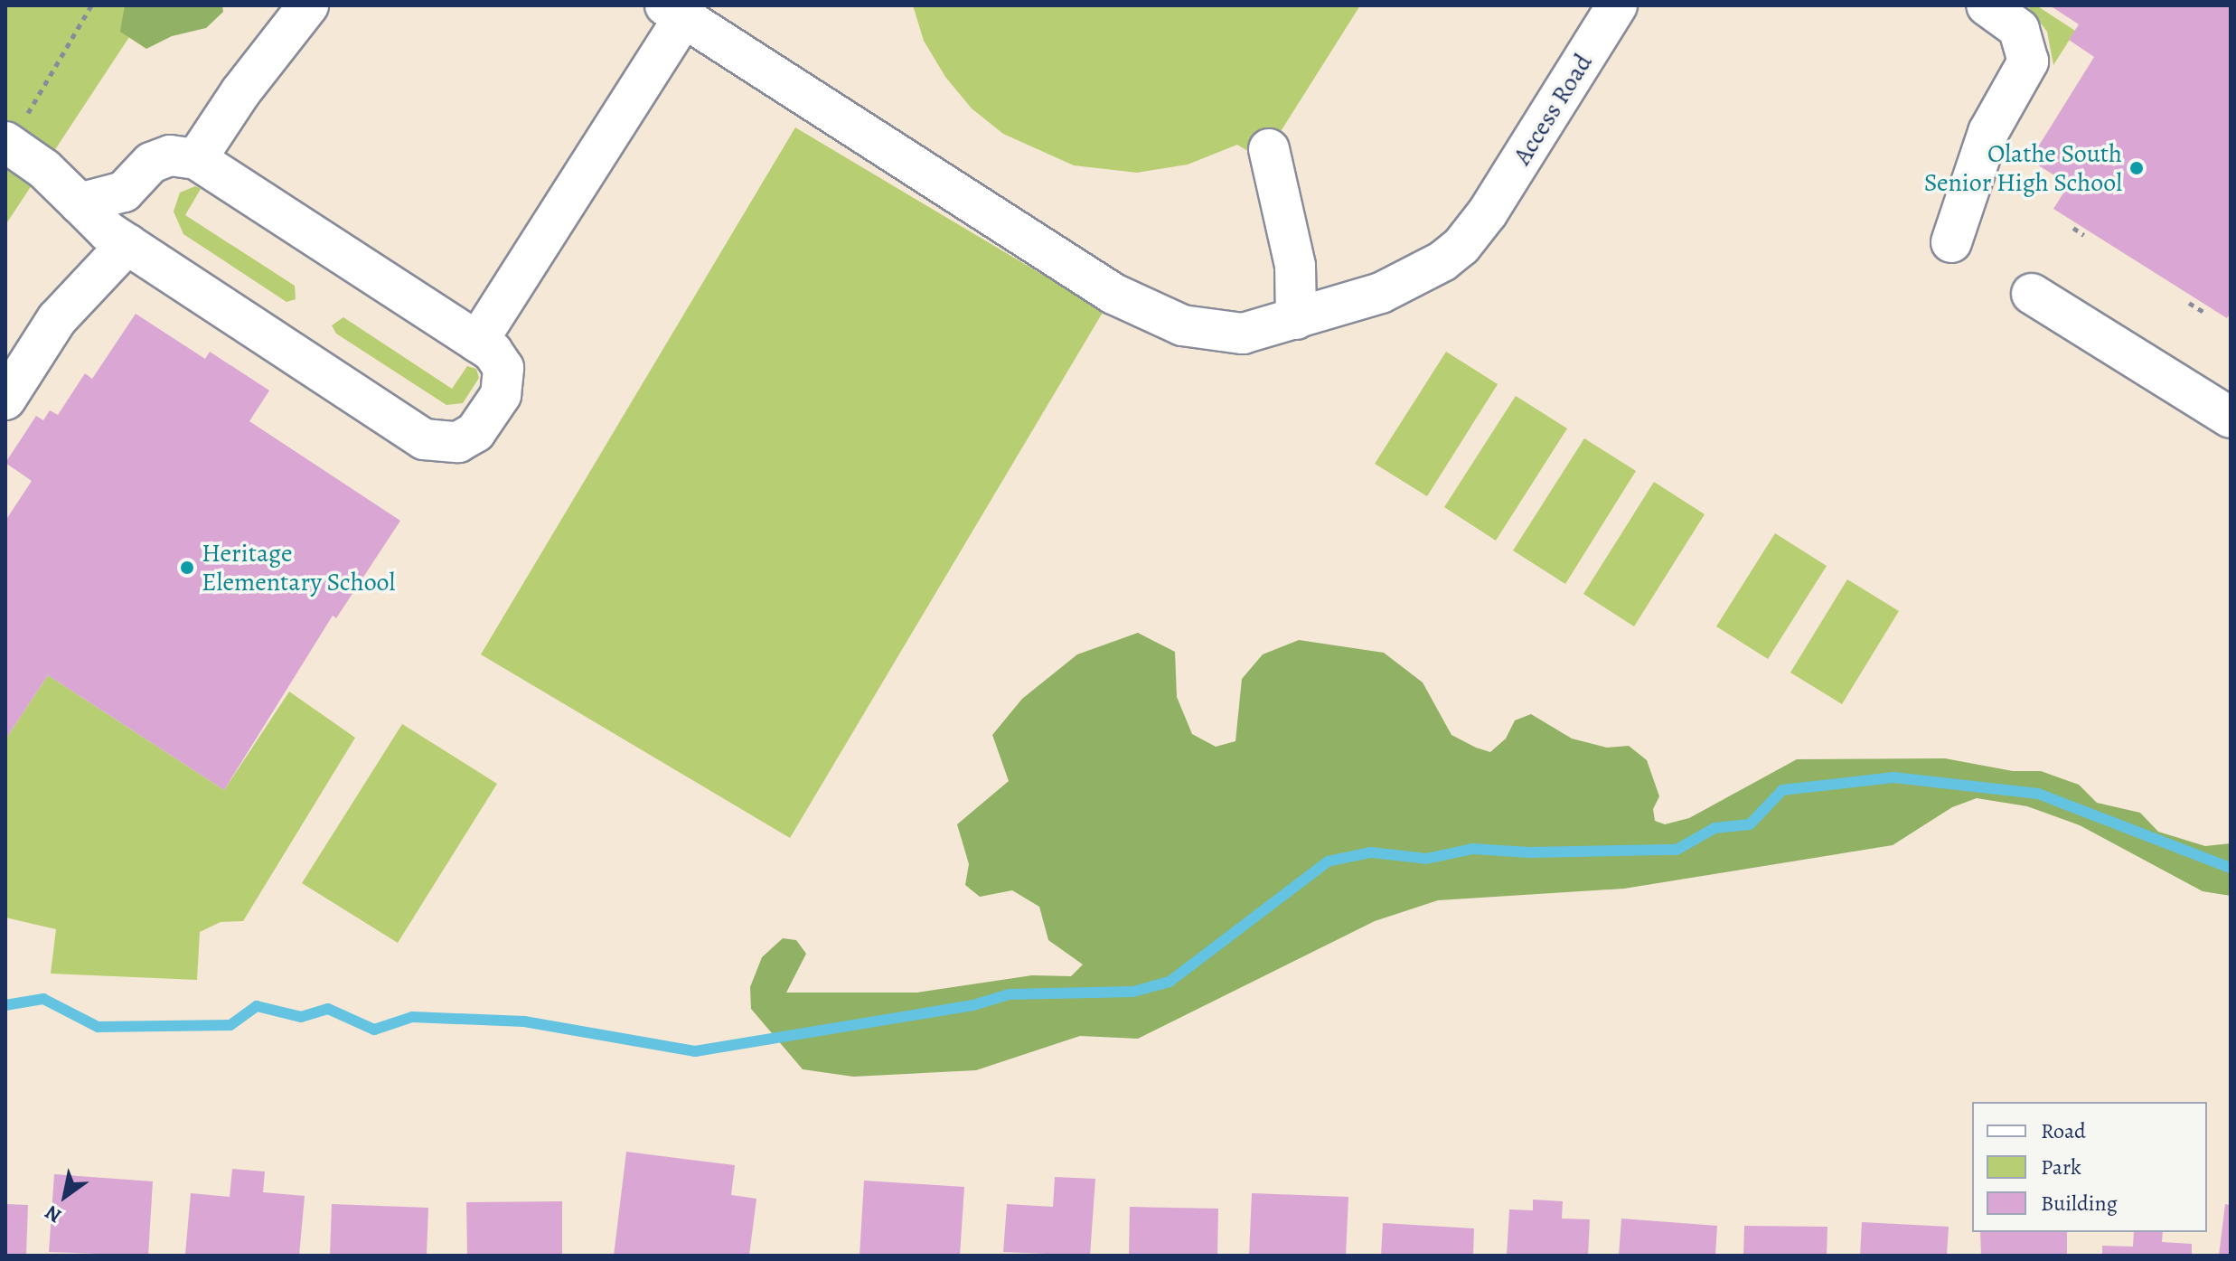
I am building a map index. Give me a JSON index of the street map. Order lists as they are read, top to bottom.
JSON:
{
  "streets": {
    "street": ["Access Road"]
  },
  "places": ["Olathe South Senior High School", "Heritage Elementary School"],
  "legend": ["Road", "Park", "Building"],
  "north": "bottom left"
}
